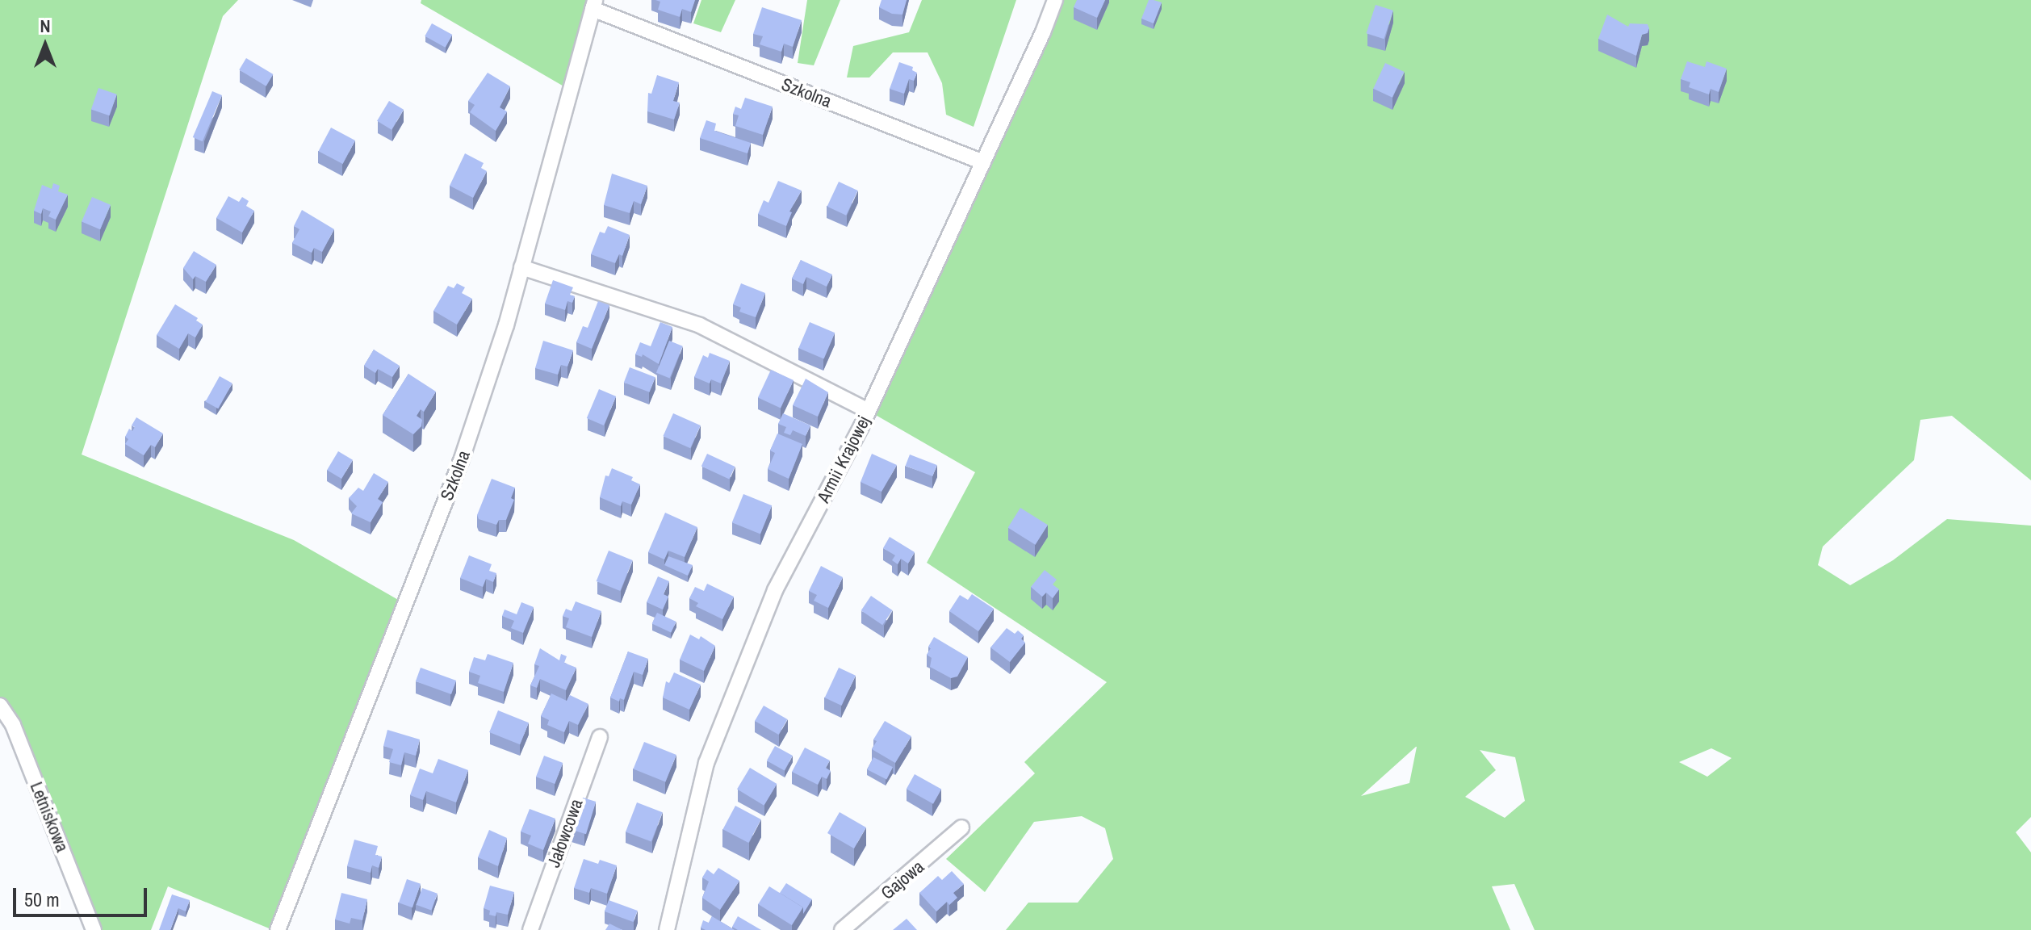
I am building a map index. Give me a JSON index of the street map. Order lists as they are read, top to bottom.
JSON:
{
  "streets": {
    "street": [
      "Szkolna",
      "Armii Krajowej",
      "Letniskowa",
      "Jałowcowa",
      "Gajowa"
    ]
  },
  "crossings": [
    ["Szkolna", "Armii Krajowej"]
  ],
  "scale_bar": "50 m",
  "north": "top"
}
